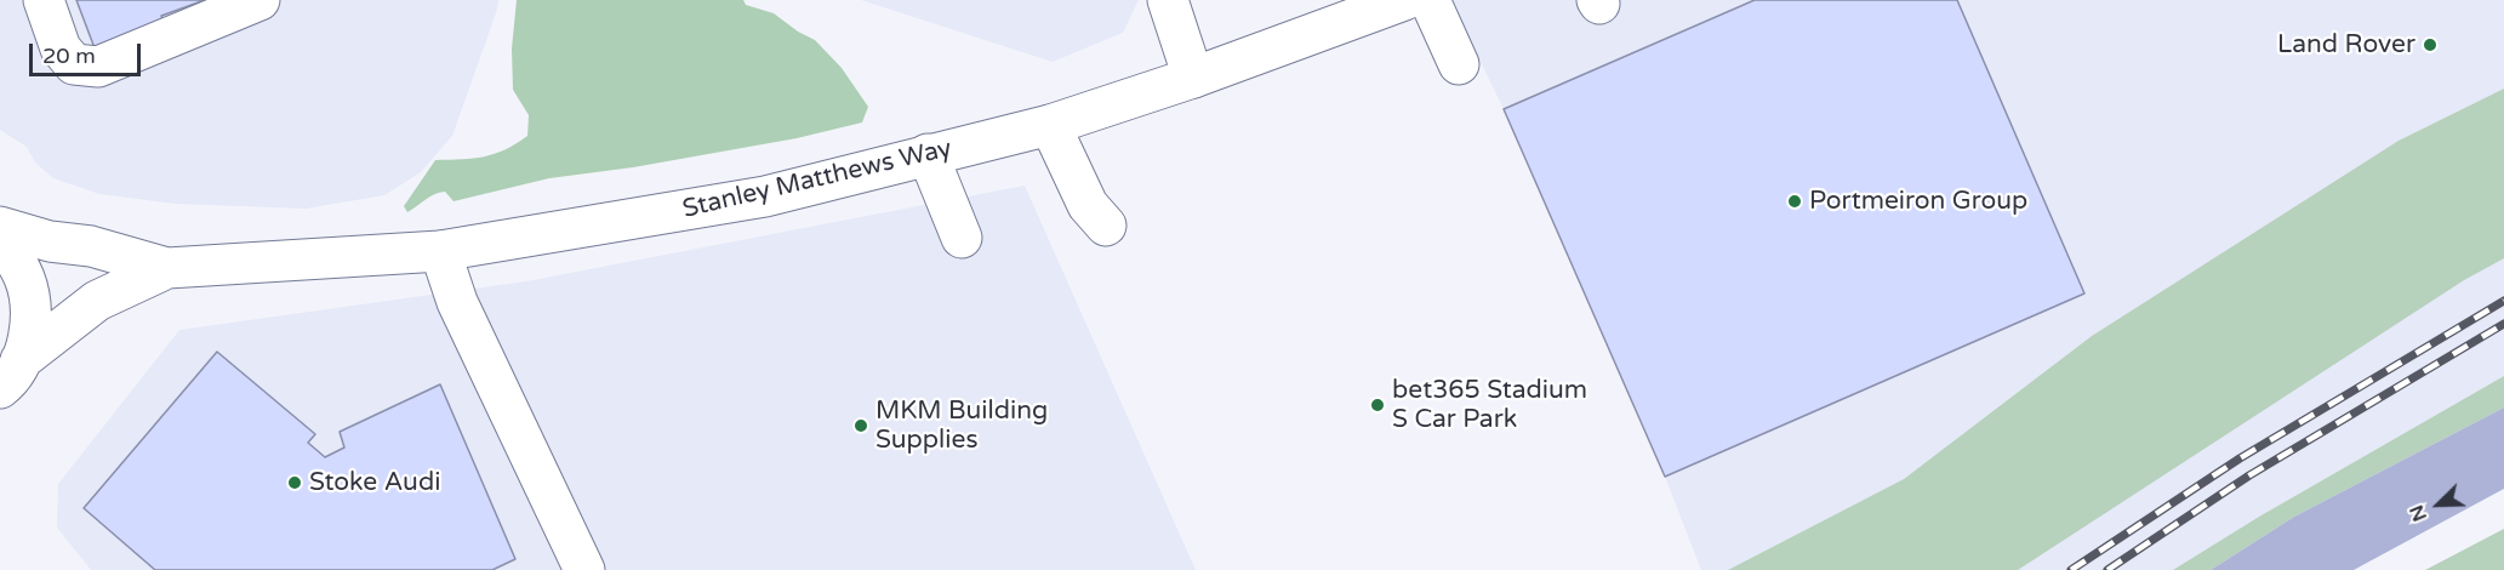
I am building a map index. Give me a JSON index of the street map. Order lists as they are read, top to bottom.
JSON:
{
  "streets": {
    "main road": ["Stanley Matthews Way"]
  },
  "places": [
    "Land Rover",
    "Portmeiron Group",
    "bet365 Stadium S Car Park",
    "MKM Building Supplies",
    "Stoke Audi"
  ],
  "scale_bar": "20 m",
  "north": "bottom left"
}
